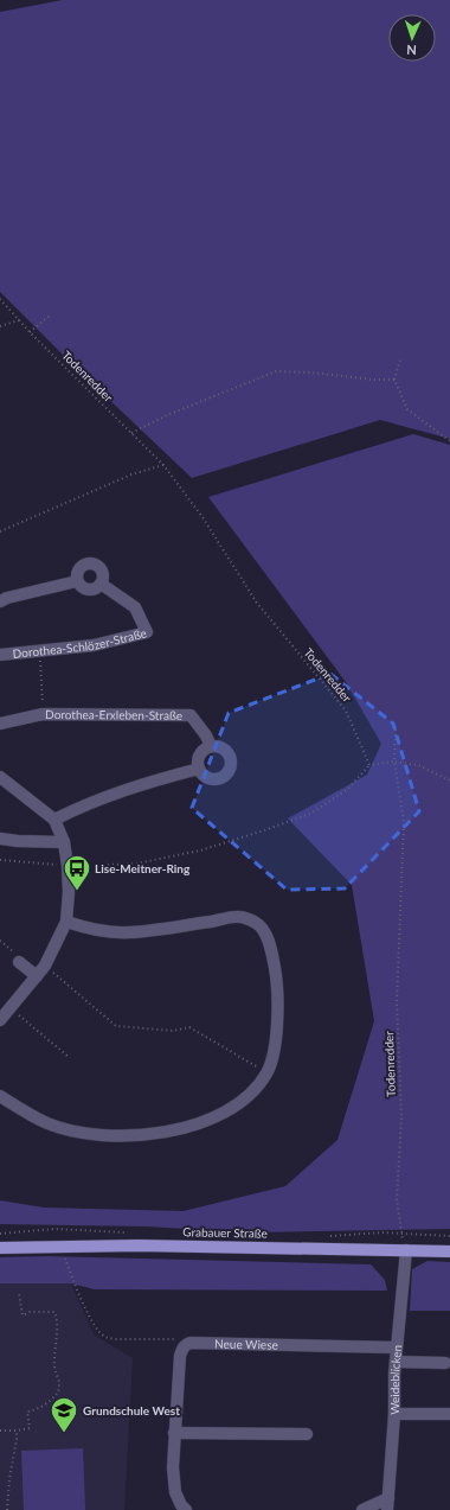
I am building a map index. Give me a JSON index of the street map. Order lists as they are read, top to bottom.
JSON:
{
  "streets": {
    "main road": ["Grabauer Straße"],
    "street": [
      "Dorothea-Schlözer-Straße",
      "Dorothea-Erxleben-Straße",
      "Neue Wiese",
      "Weideblicken"
    ],
    "path": ["Todenredder"]
  },
  "crossings": [
    ["Todenredder", "Grabauer Straße"],
    ["Todenredder", "Weideblicken"],
    ["Grabauer Straße", "Weideblicken"],
    ["Neue Wiese", "Weideblicken"]
  ],
  "places": {
    "bus stop": ["Lise-Meitner-Ring"],
    "school or university": ["Grundschule West"]
  },
  "north": "bottom"
}
